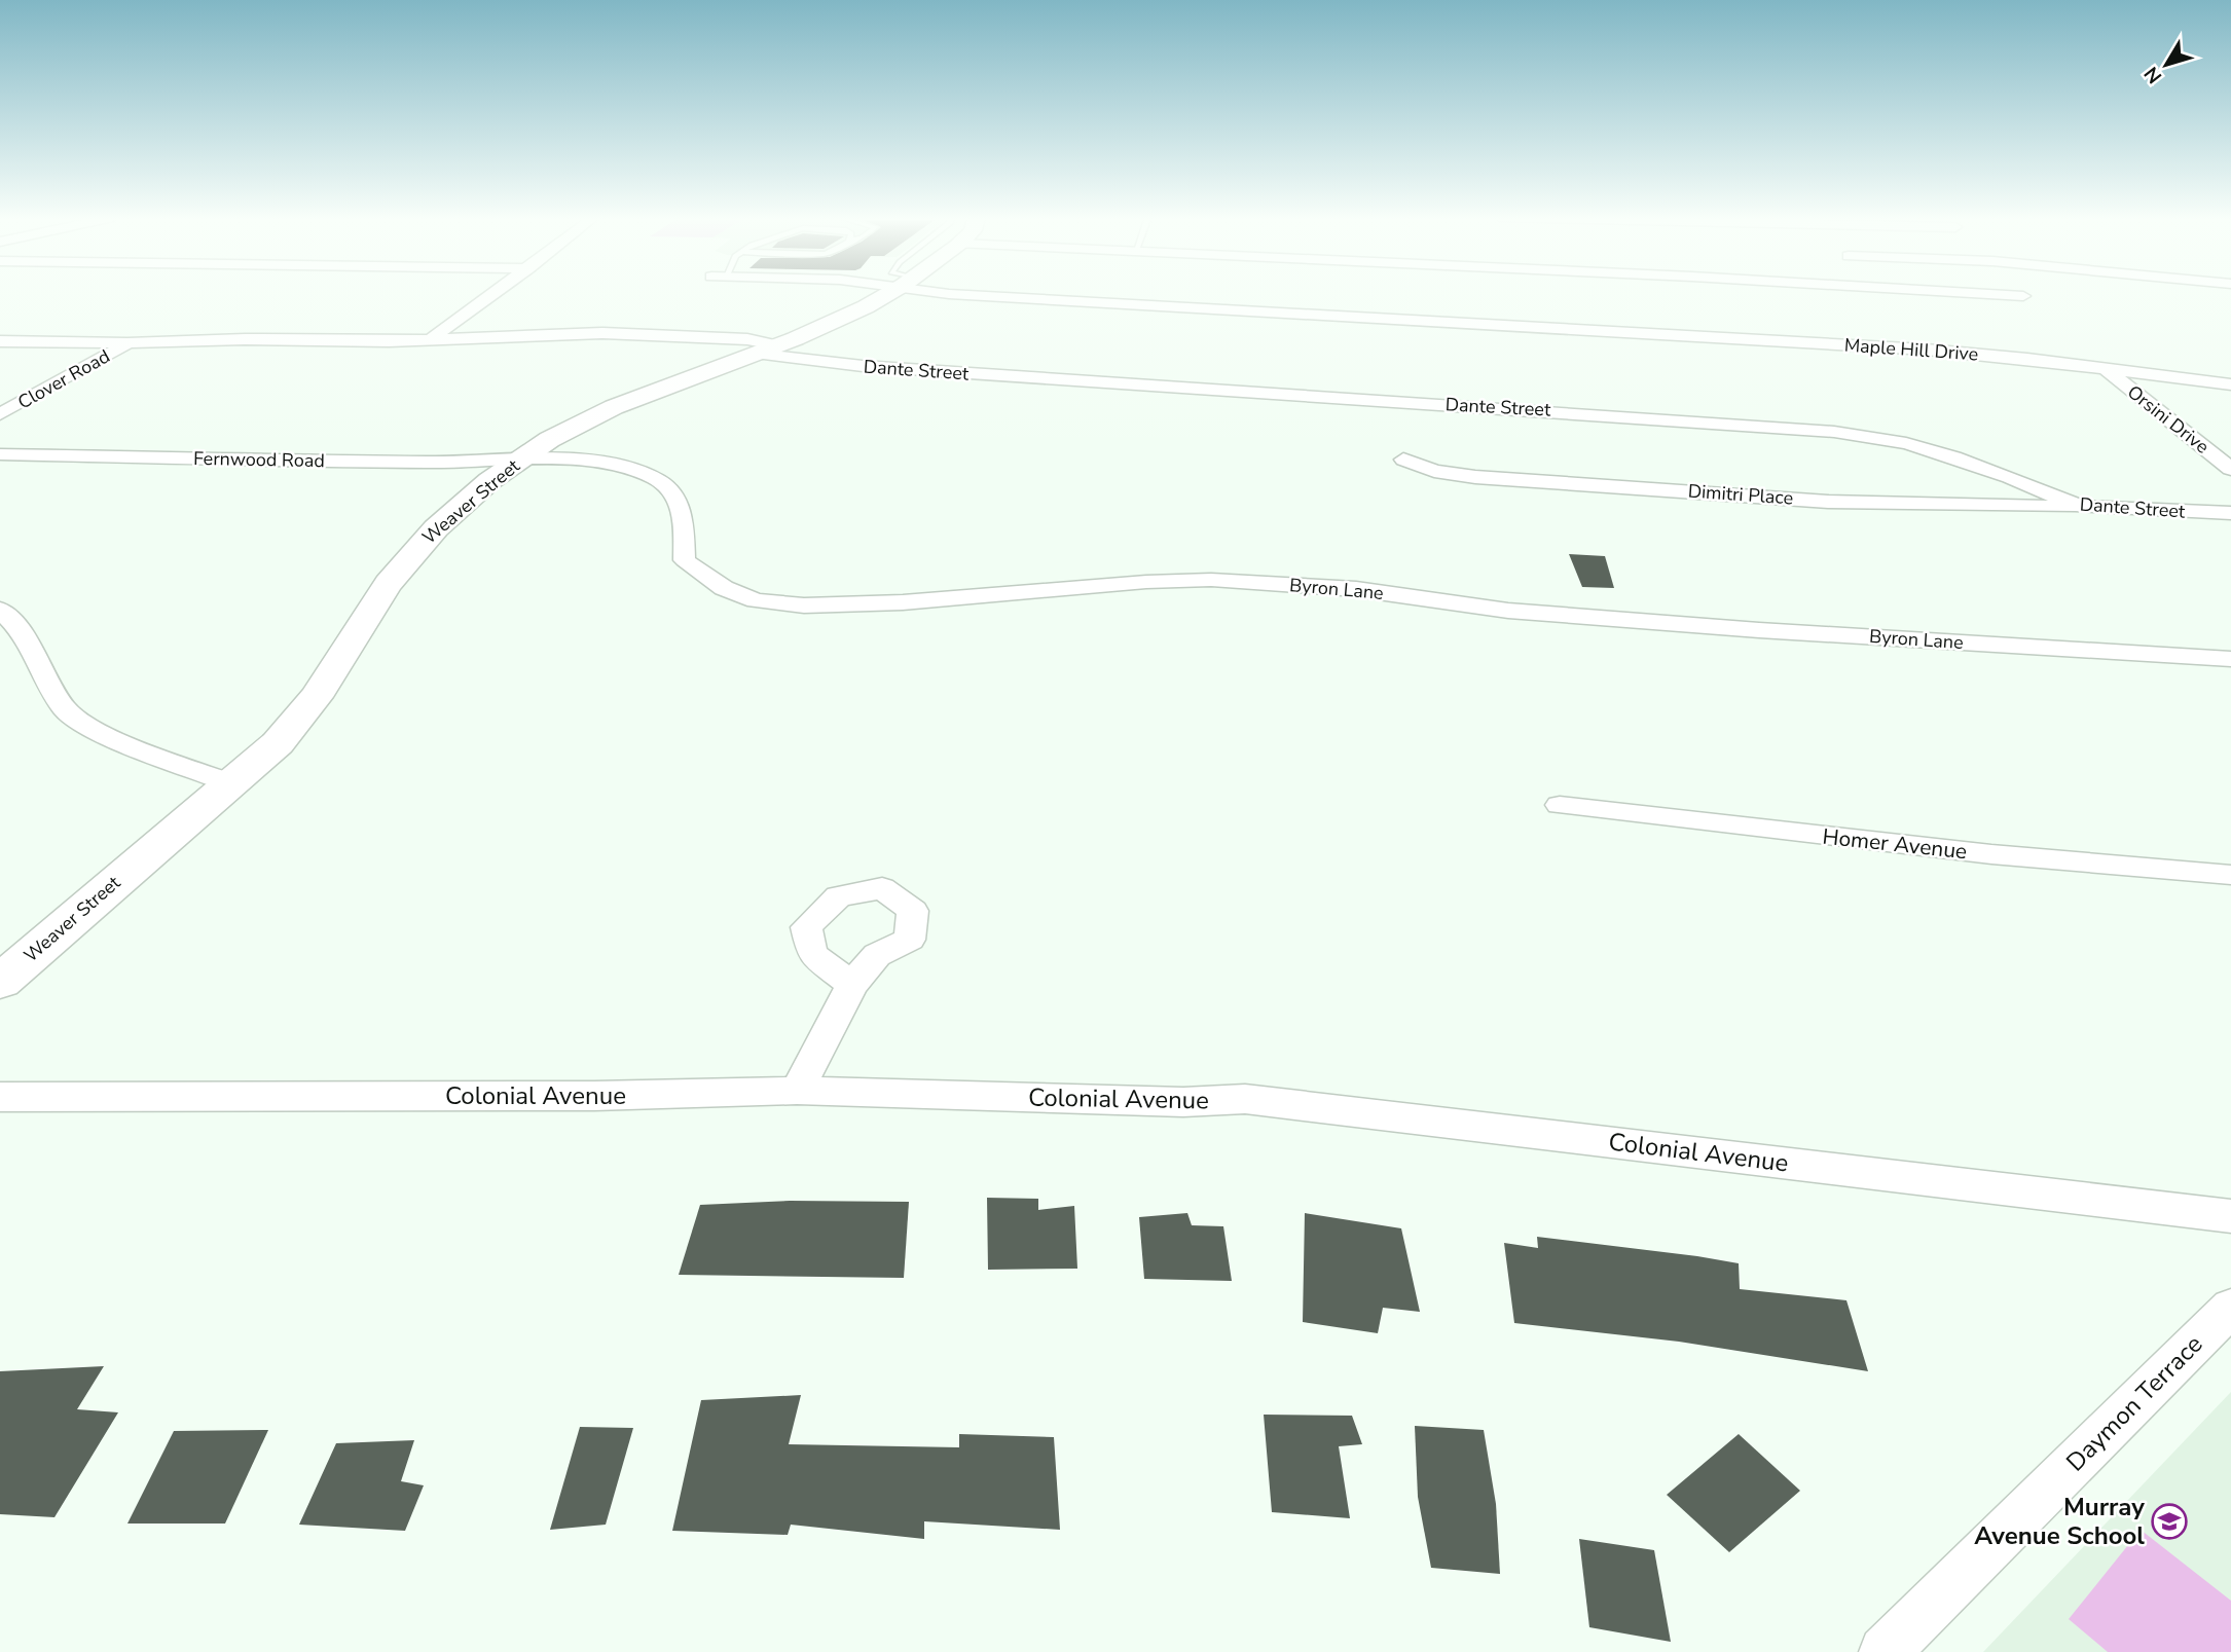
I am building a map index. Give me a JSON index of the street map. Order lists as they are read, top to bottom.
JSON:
{
  "streets": {
    "main road": ["Weaver Street"],
    "street": [
      "Maple Hill Drive",
      "Dante Street",
      "Clover Road",
      "Orsini Drive",
      "Fernwood Road",
      "Dimitri Place",
      "Byron Lane",
      "Homer Avenue",
      "Colonial Avenue",
      "Daymon Terrace"
    ]
  },
  "crossings": [
    ["Maple Hill Drive", "Orsini Drive"],
    ["Dante Street", "Clover Road"],
    ["Dante Street", "Dimitri Place"],
    ["Dante Street", "Weaver Street"],
    ["Fernwood Road", "Weaver Street"],
    ["Fernwood Road", "Byron Lane"],
    ["Weaver Street", "Byron Lane"]
  ],
  "places": {
    "school or university": ["Murray Avenue School"]
  },
  "north": "bottom left"
}
